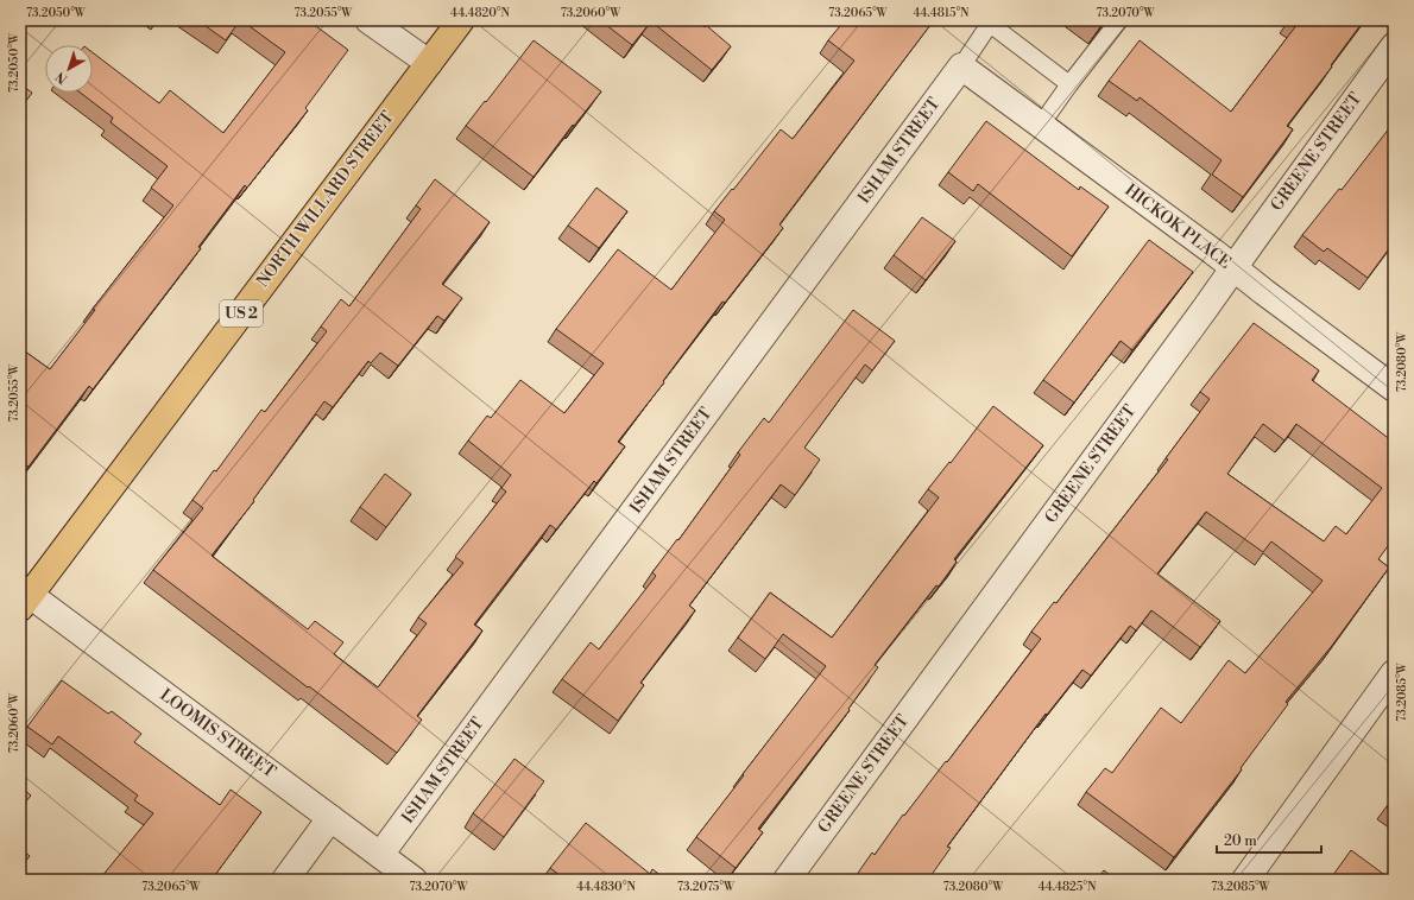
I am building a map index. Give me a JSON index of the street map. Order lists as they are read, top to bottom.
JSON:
{
  "streets": {
    "main road": ["NORTH WILLARD STREET", "US 2"],
    "street": [
      "ISHAM STREET",
      "GREENE STREET",
      "HICKOK PLACE",
      "LOOMIS STREET"
    ]
  },
  "crossings": [
    ["ISHAM STREET", "HICKOK PLACE"],
    ["ISHAM STREET", "LOOMIS STREET"],
    ["GREENE STREET", "HICKOK PLACE"],
    ["NORTH WILLARD STREET", "LOOMIS STREET"]
  ],
  "scale_bar": "20 m",
  "north": "bottom left",
  "coordinates": [
    "73.2050°W",
    "73.2055°W",
    "44.4820°N",
    "73.2060°W",
    "73.2065°W",
    "44.4815°N",
    "73.2070°W",
    "73.2080°W",
    "73.2085°W",
    "44.4830°N",
    "73.2075°W",
    "44.4825°N"
  ]
}
